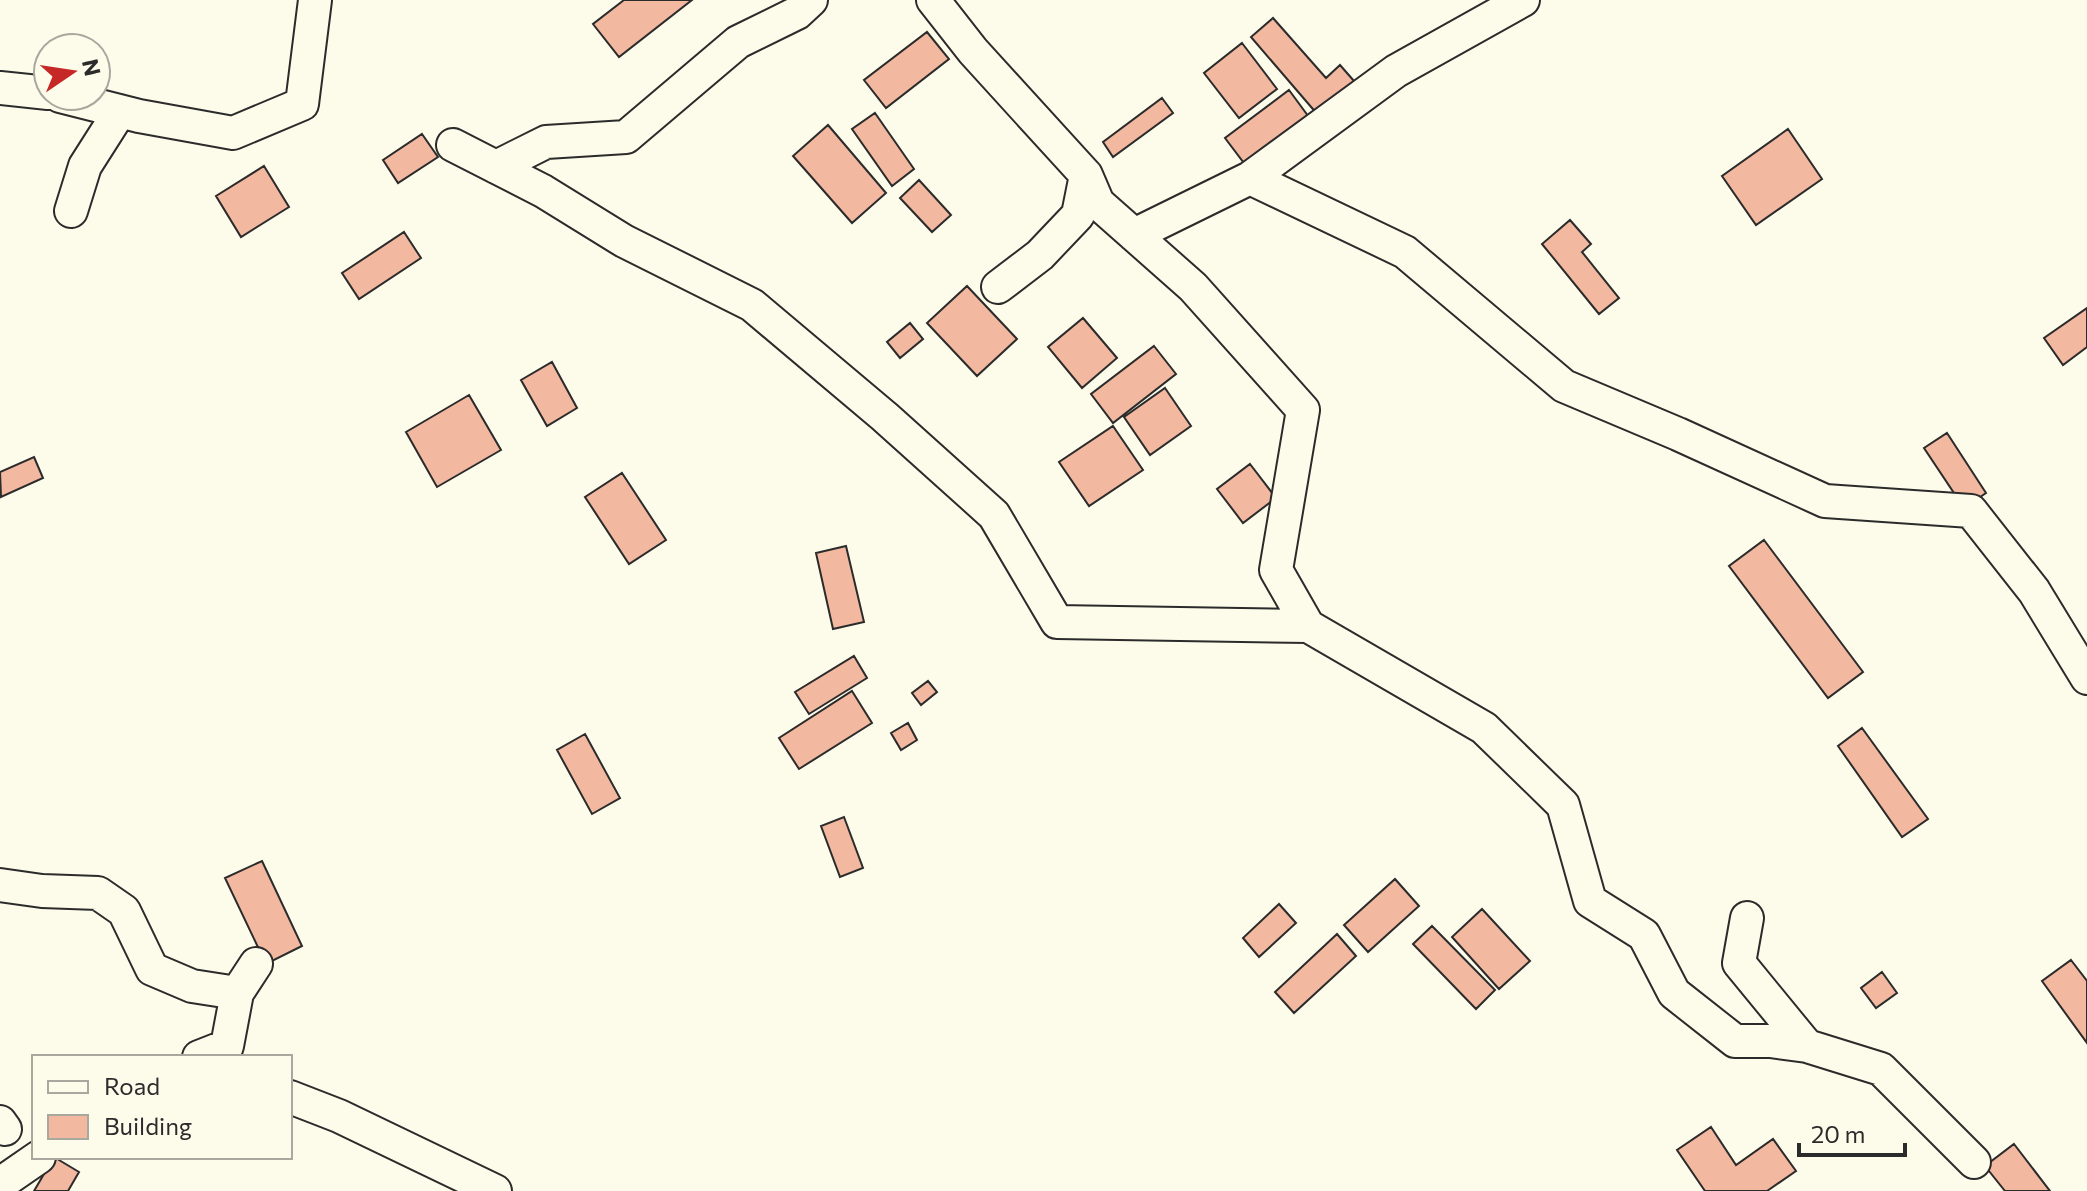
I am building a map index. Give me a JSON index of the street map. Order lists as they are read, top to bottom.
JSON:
{
  "legend": ["Road", "Building"],
  "scale_bar": "20 m",
  "north": "right"
}
